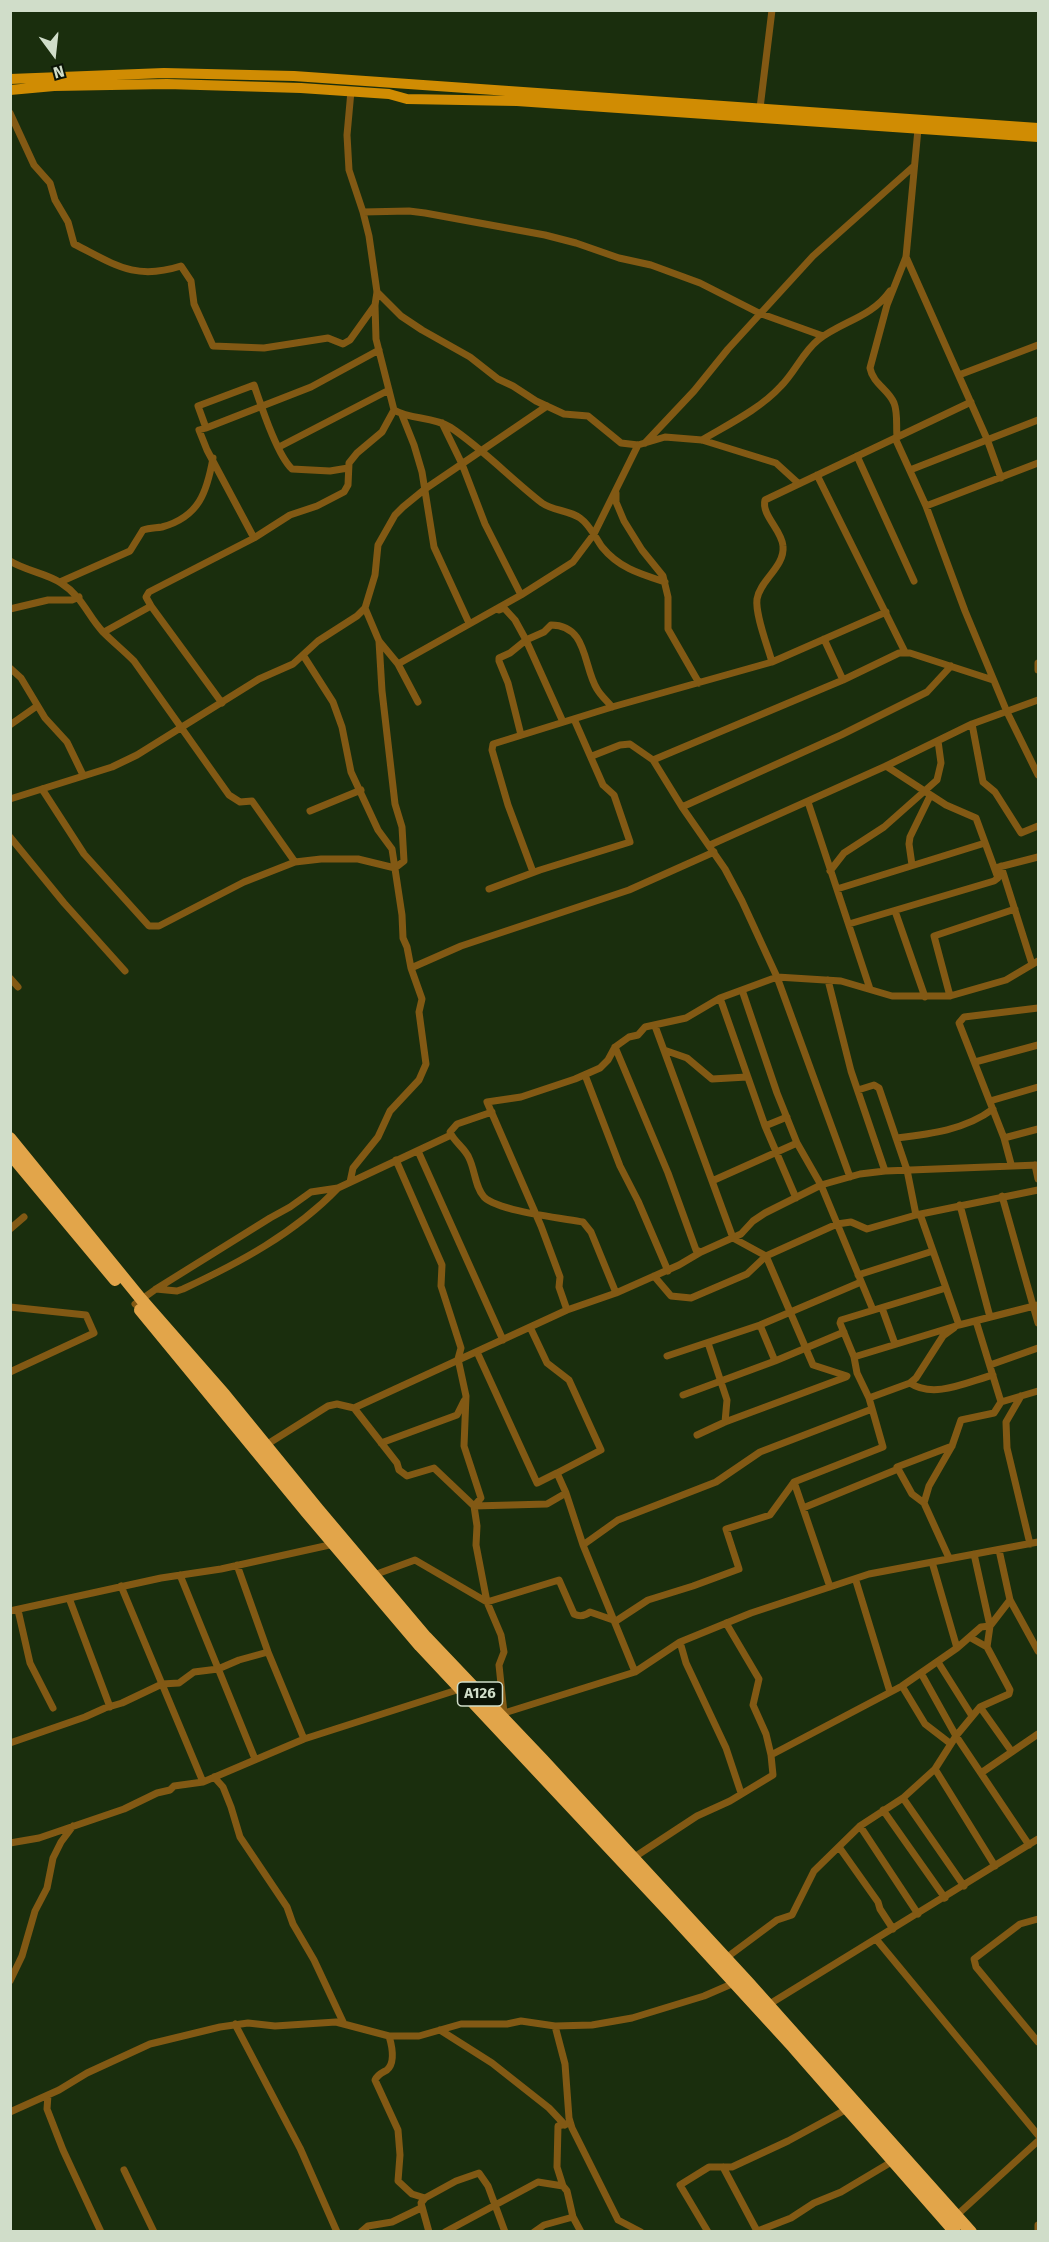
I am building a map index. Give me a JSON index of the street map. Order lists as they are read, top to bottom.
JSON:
{
  "streets": {
    "highway": ["A126"]
  },
  "north": "bottom"
}
